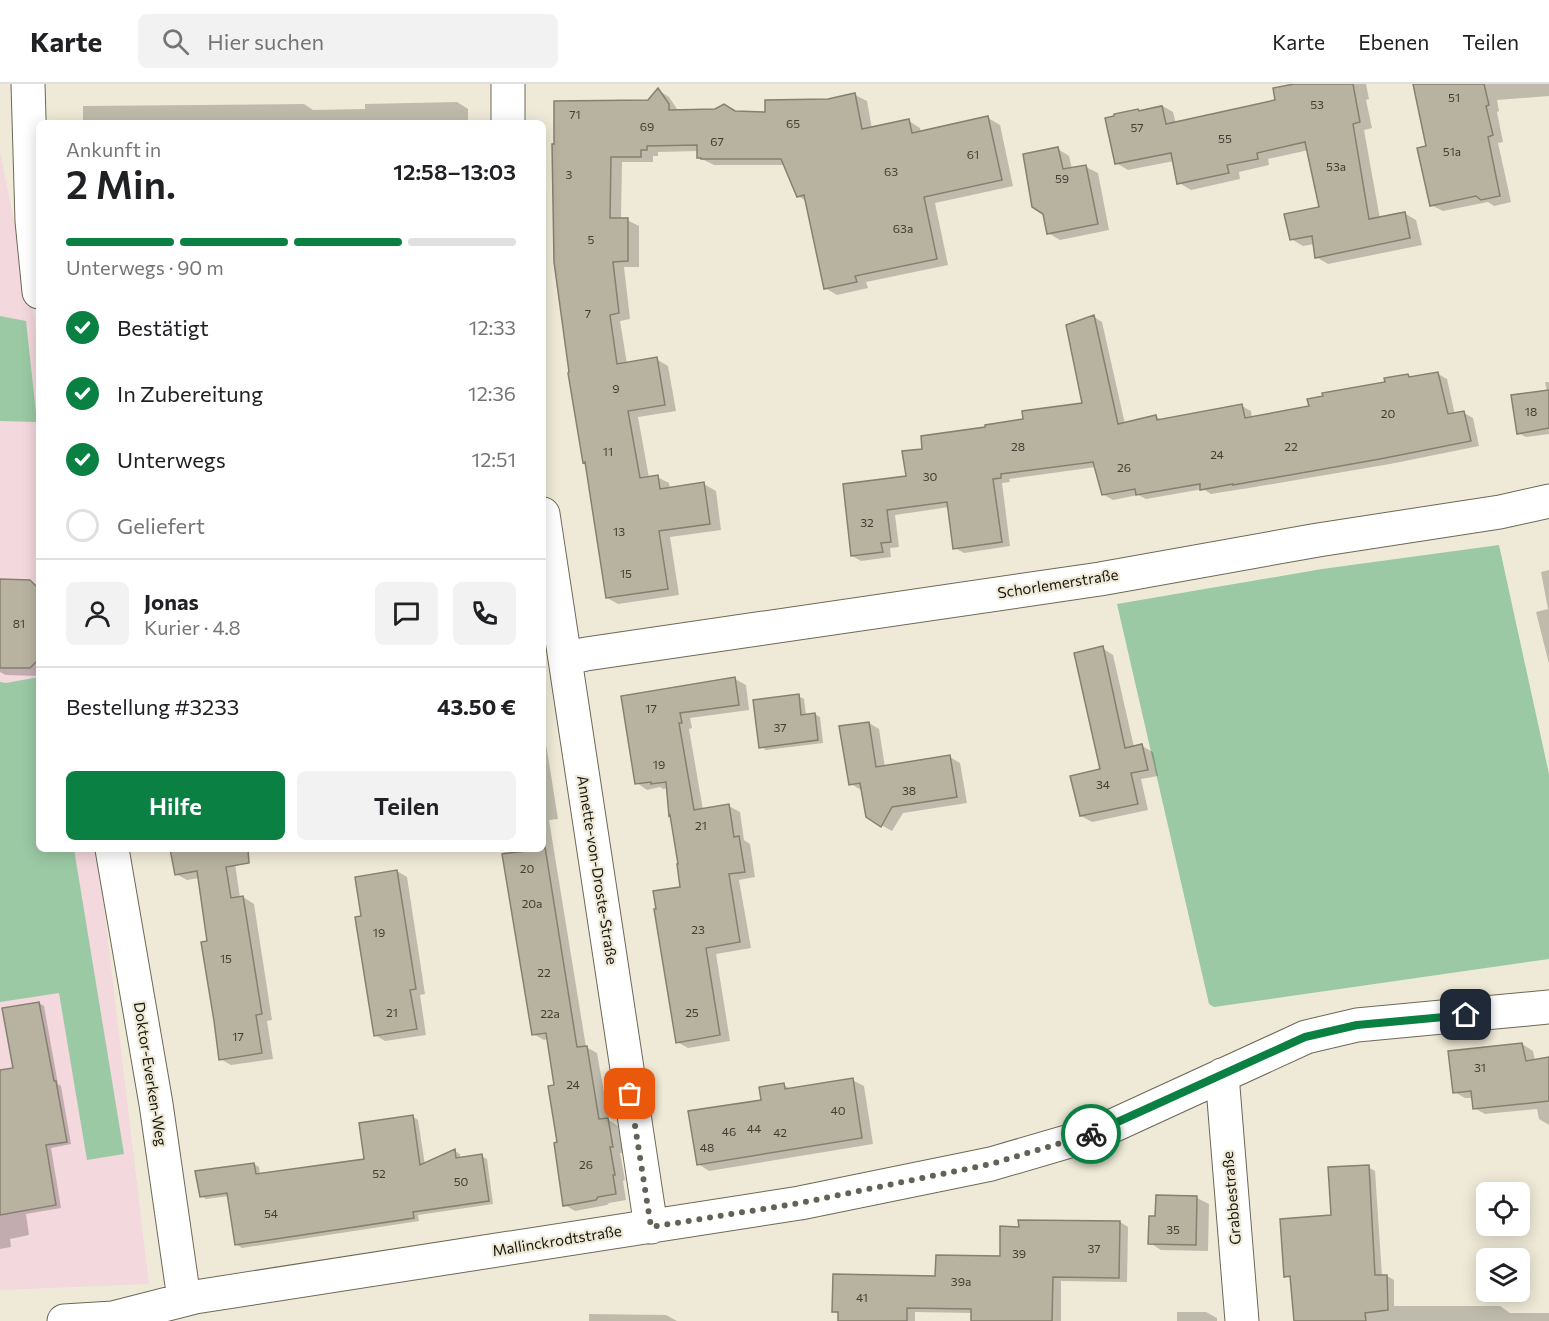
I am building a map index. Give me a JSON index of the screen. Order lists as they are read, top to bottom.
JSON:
{
  "streets": {
    "street": [
      "Schorlemerstraße",
      "Annette-von-Droste-Straße",
      "Doktor-Everken-Weg",
      "Grabbestraße",
      "Mallinckrodtstraße"
    ]
  },
  "crossings": [
    ["Schorlemerstraße", "Annette-von-Droste-Straße"],
    ["Annette-von-Droste-Straße", "Mallinckrodtstraße"],
    ["Doktor-Everken-Weg", "Mallinckrodtstraße"],
    ["Grabbestraße", "Mallinckrodtstraße"]
  ],
  "house_numbers": [
    "51",
    "53",
    "71",
    "65",
    "69",
    "57",
    "55",
    "67",
    "51a",
    "61",
    "53a",
    "63",
    "3",
    "59",
    "63a",
    "5",
    "7",
    "9",
    "18",
    "20",
    "28",
    "22",
    "11",
    "24",
    "26",
    "30",
    "32",
    "13",
    "15",
    "81",
    "17",
    "37",
    "19",
    "34",
    "38",
    "21",
    "20",
    "20a",
    "23",
    "19",
    "15",
    "22",
    "21",
    "25",
    "22a",
    "17",
    "31",
    "24",
    "40",
    "44",
    "46",
    "42",
    "48",
    "26",
    "52",
    "50",
    "54",
    "35",
    "37",
    "39",
    "39a",
    "41"
  ],
  "page": {
    "header": "Karte",
    "search": "Hier suchen",
    "nav": ["Karte", "Ebenen", "Teilen"],
    "heading": ["2 Min.", "Ankunft in", "12:58–13:03"],
    "panel": [
      "Jonas",
      "Kurier · 4.8",
      "Bestellung #3233",
      "43.50 €"
    ],
    "bar": "Unterwegs · 90 m",
    "list": [
      ["Bestätigt", "12:33"],
      ["In Zubereitung", "12:36"],
      ["Unterwegs", "12:51"],
      "Geliefert"
    ],
    "buttons": ["Hilfe", "Teilen"]
  }
}
